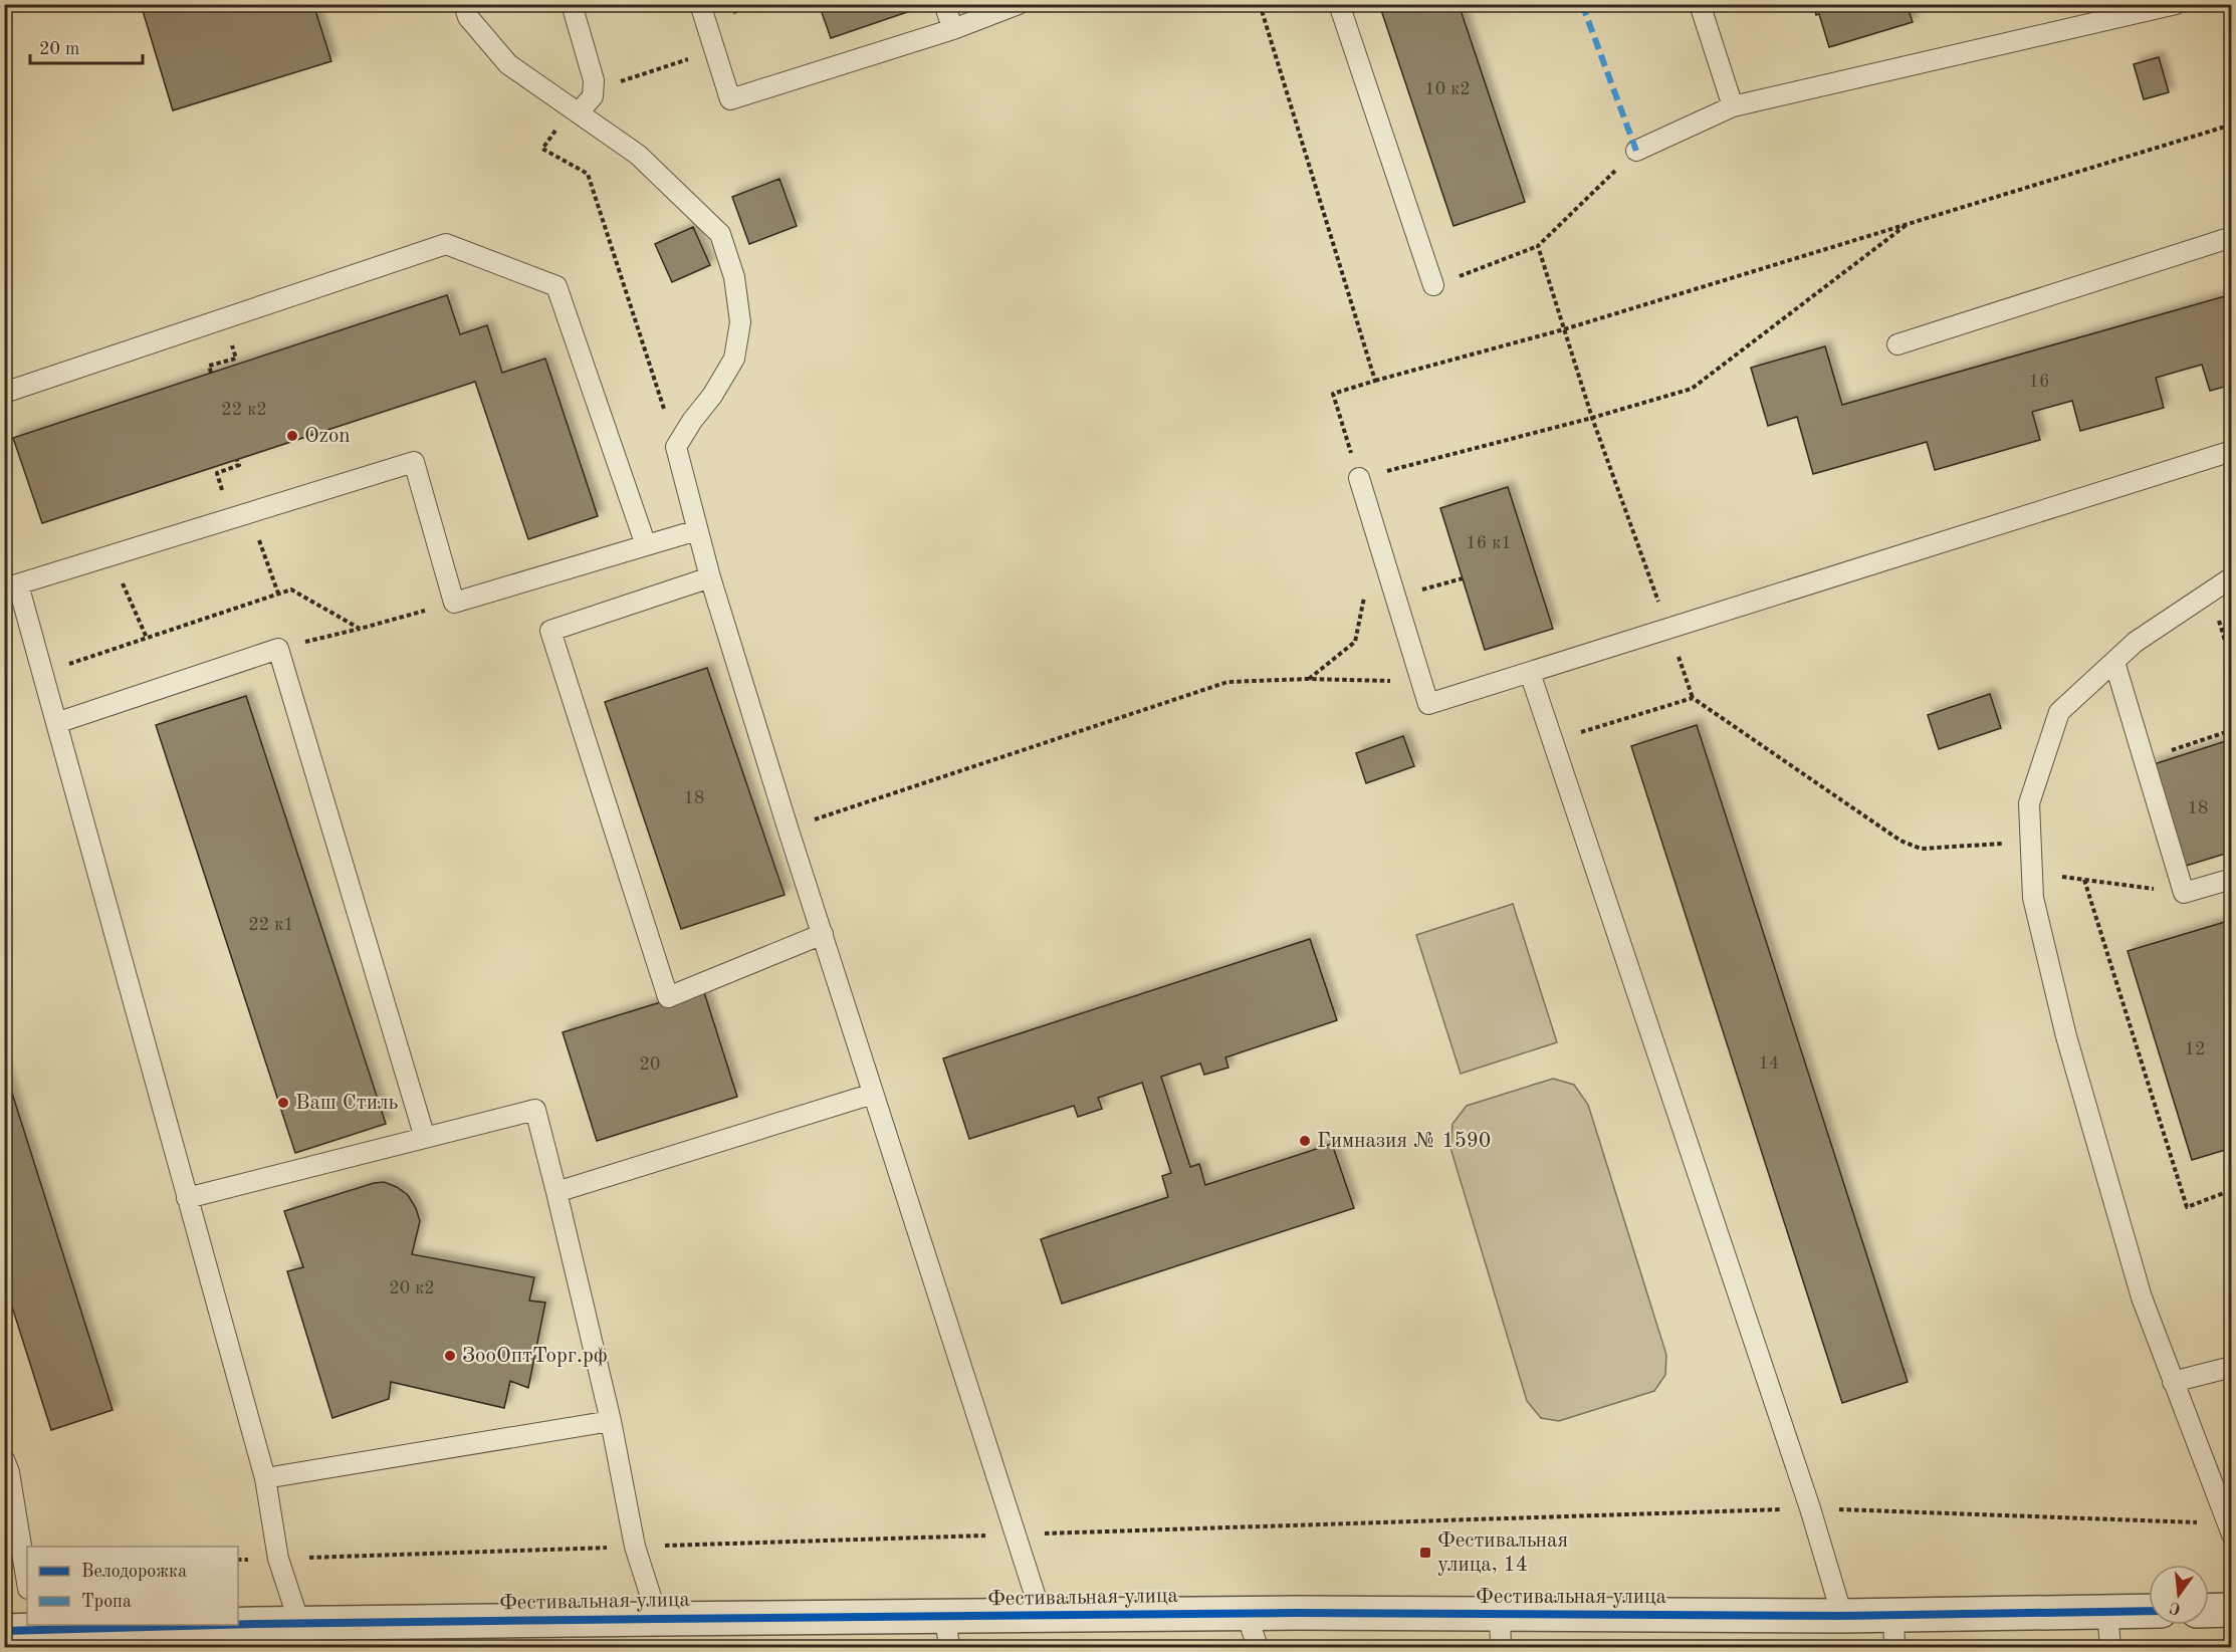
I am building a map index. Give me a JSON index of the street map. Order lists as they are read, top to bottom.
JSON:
{
  "streets": {
    "street": ["Фестивальная улица"]
  },
  "places": {
    "other": [
      "Ozon",
      "Ваш Стиль",
      "Гимназия № 1590",
      "ЗооОптТорг.рф"
    ],
    "transit": ["Фестивальная улица, 14"]
  },
  "house_numbers": [
    "10 к2",
    "16",
    "22 к2",
    "16 к1",
    "18",
    "18",
    "22 к1",
    "12",
    "14",
    "20",
    "20 к2"
  ],
  "legend": ["Велодорожка", "Тропа"],
  "scale_bar": "20 m",
  "north": "bottom"
}
